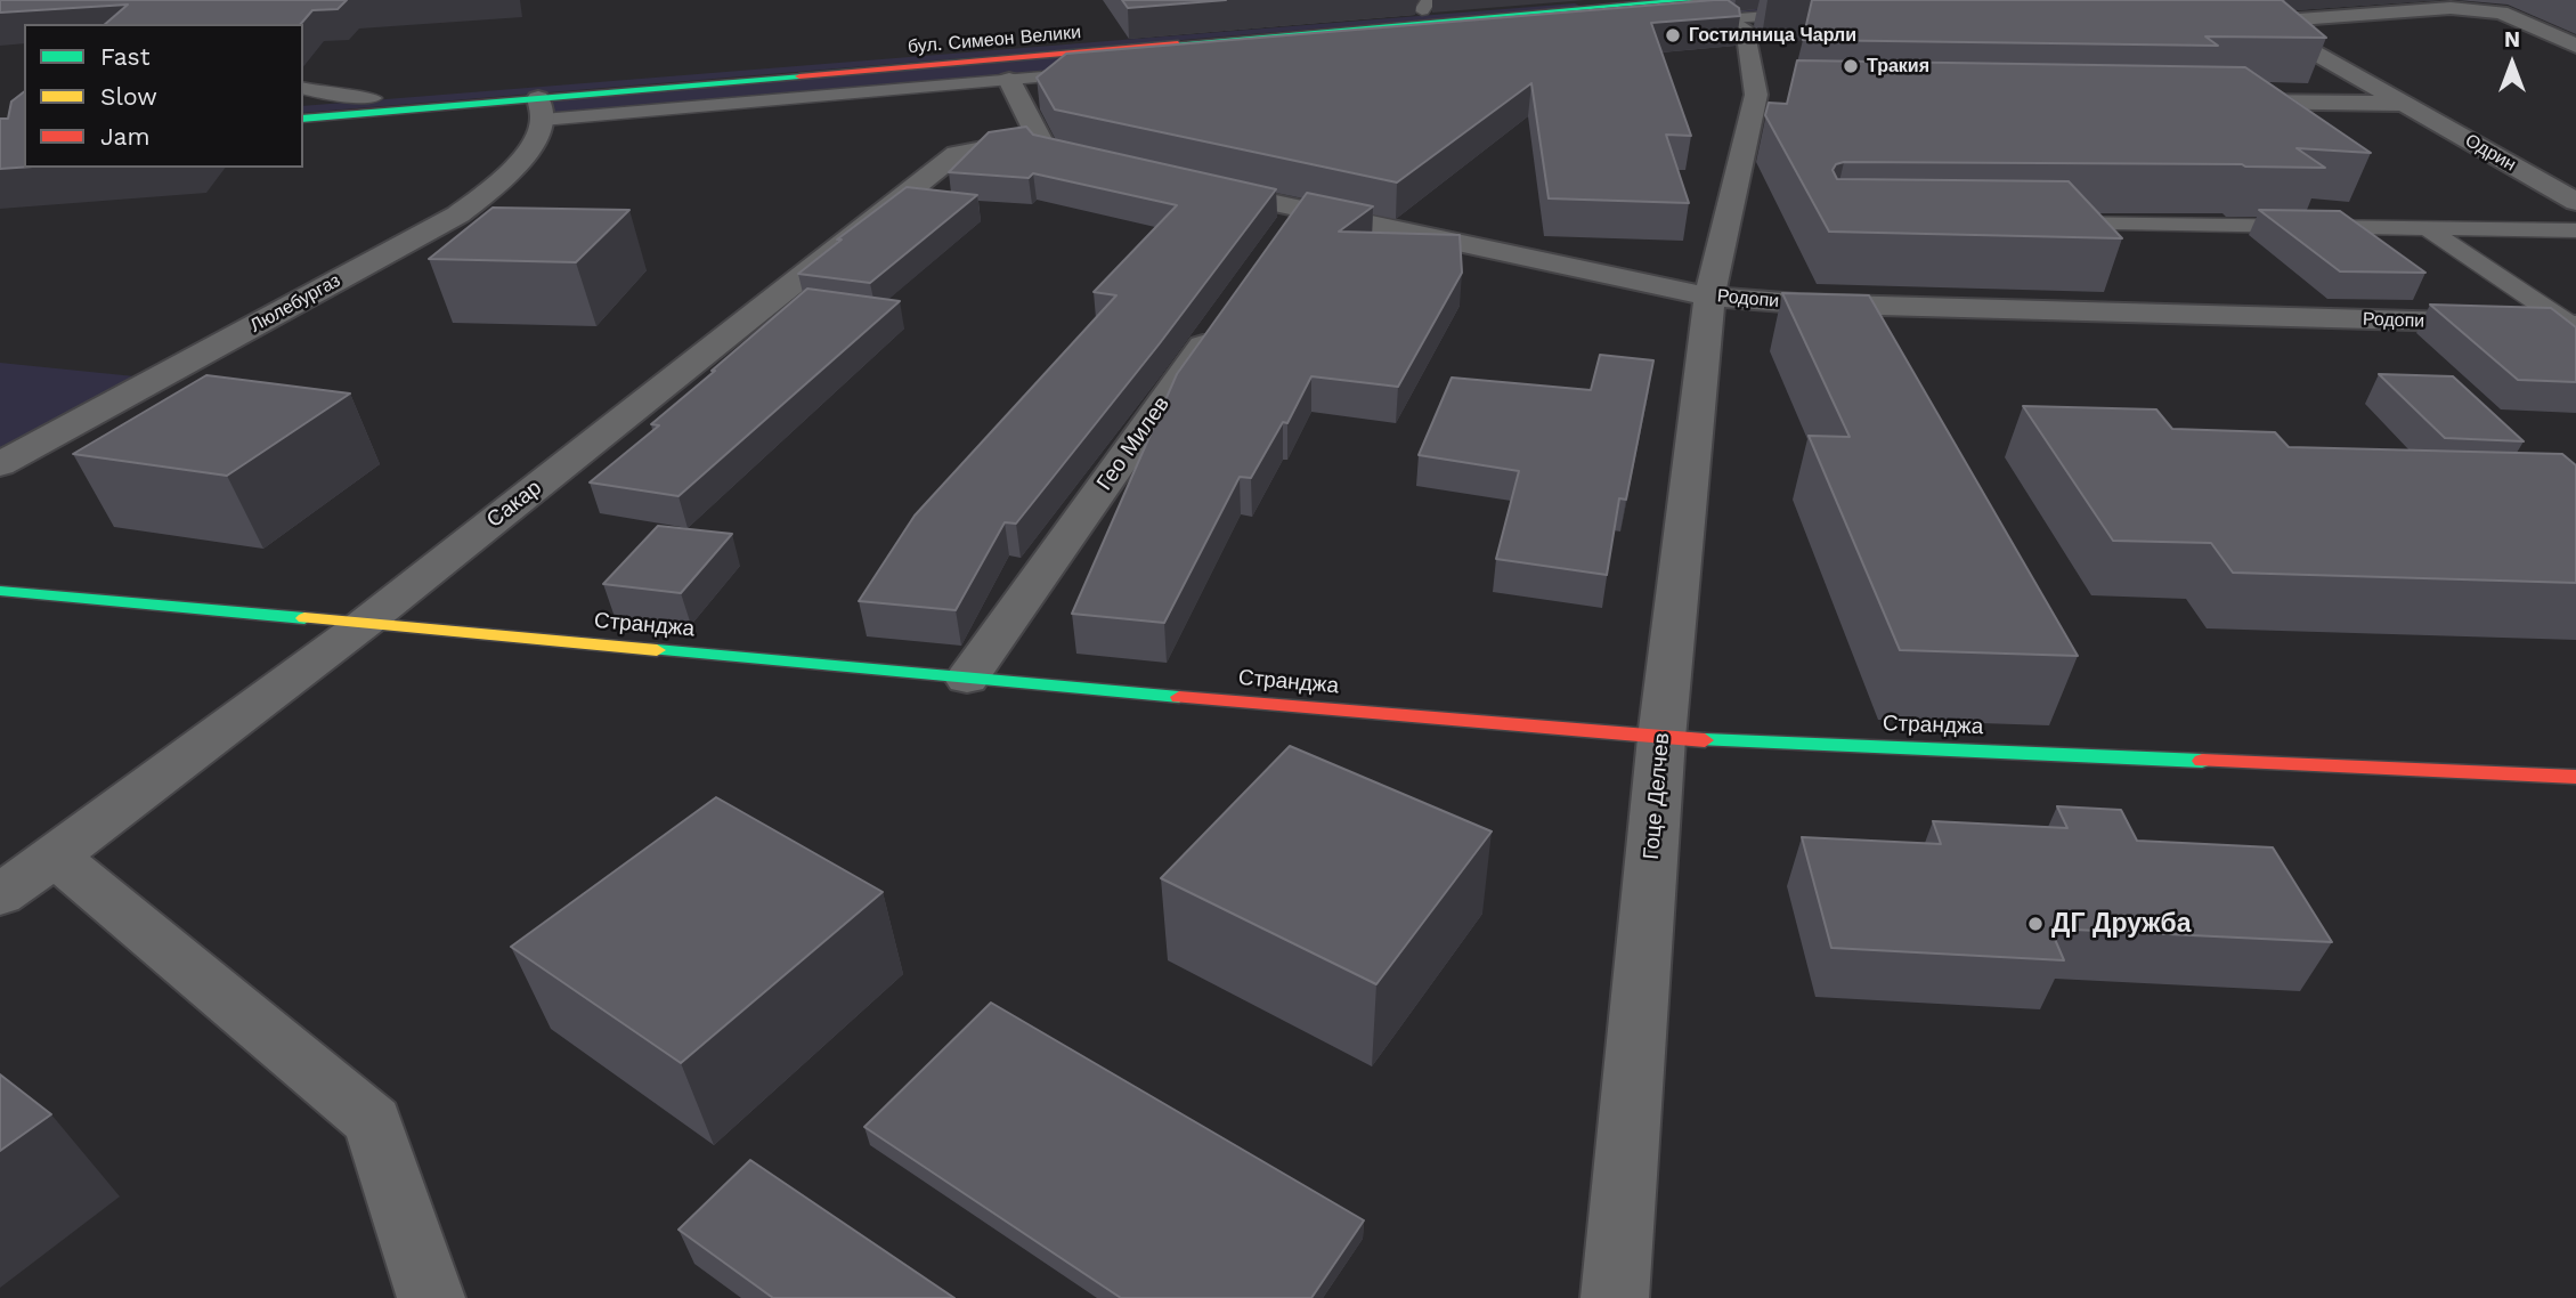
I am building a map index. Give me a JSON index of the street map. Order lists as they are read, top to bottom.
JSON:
{
  "streets": {
    "main road": ["бул. Симеон Велики", "Странджа"],
    "street": [
      "Одрин",
      "Родопи",
      "Люлебургаз",
      "Гео Милев",
      "Сакар",
      "Гоце Делчев"
    ]
  },
  "crossings": [
    ["бул. Симеон Велики", "Люлебургаз"],
    ["Родопи", "Гоце Делчев"],
    ["Гео Милев", "Странджа"],
    ["Сакар", "Странджа"],
    ["Странджа", "Гоце Делчев"]
  ],
  "places": ["Гостилница Чарли", "Тракия", "ДГ Дружба"],
  "legend": ["Fast", "Slow", "Jam"],
  "north": "top"
}
